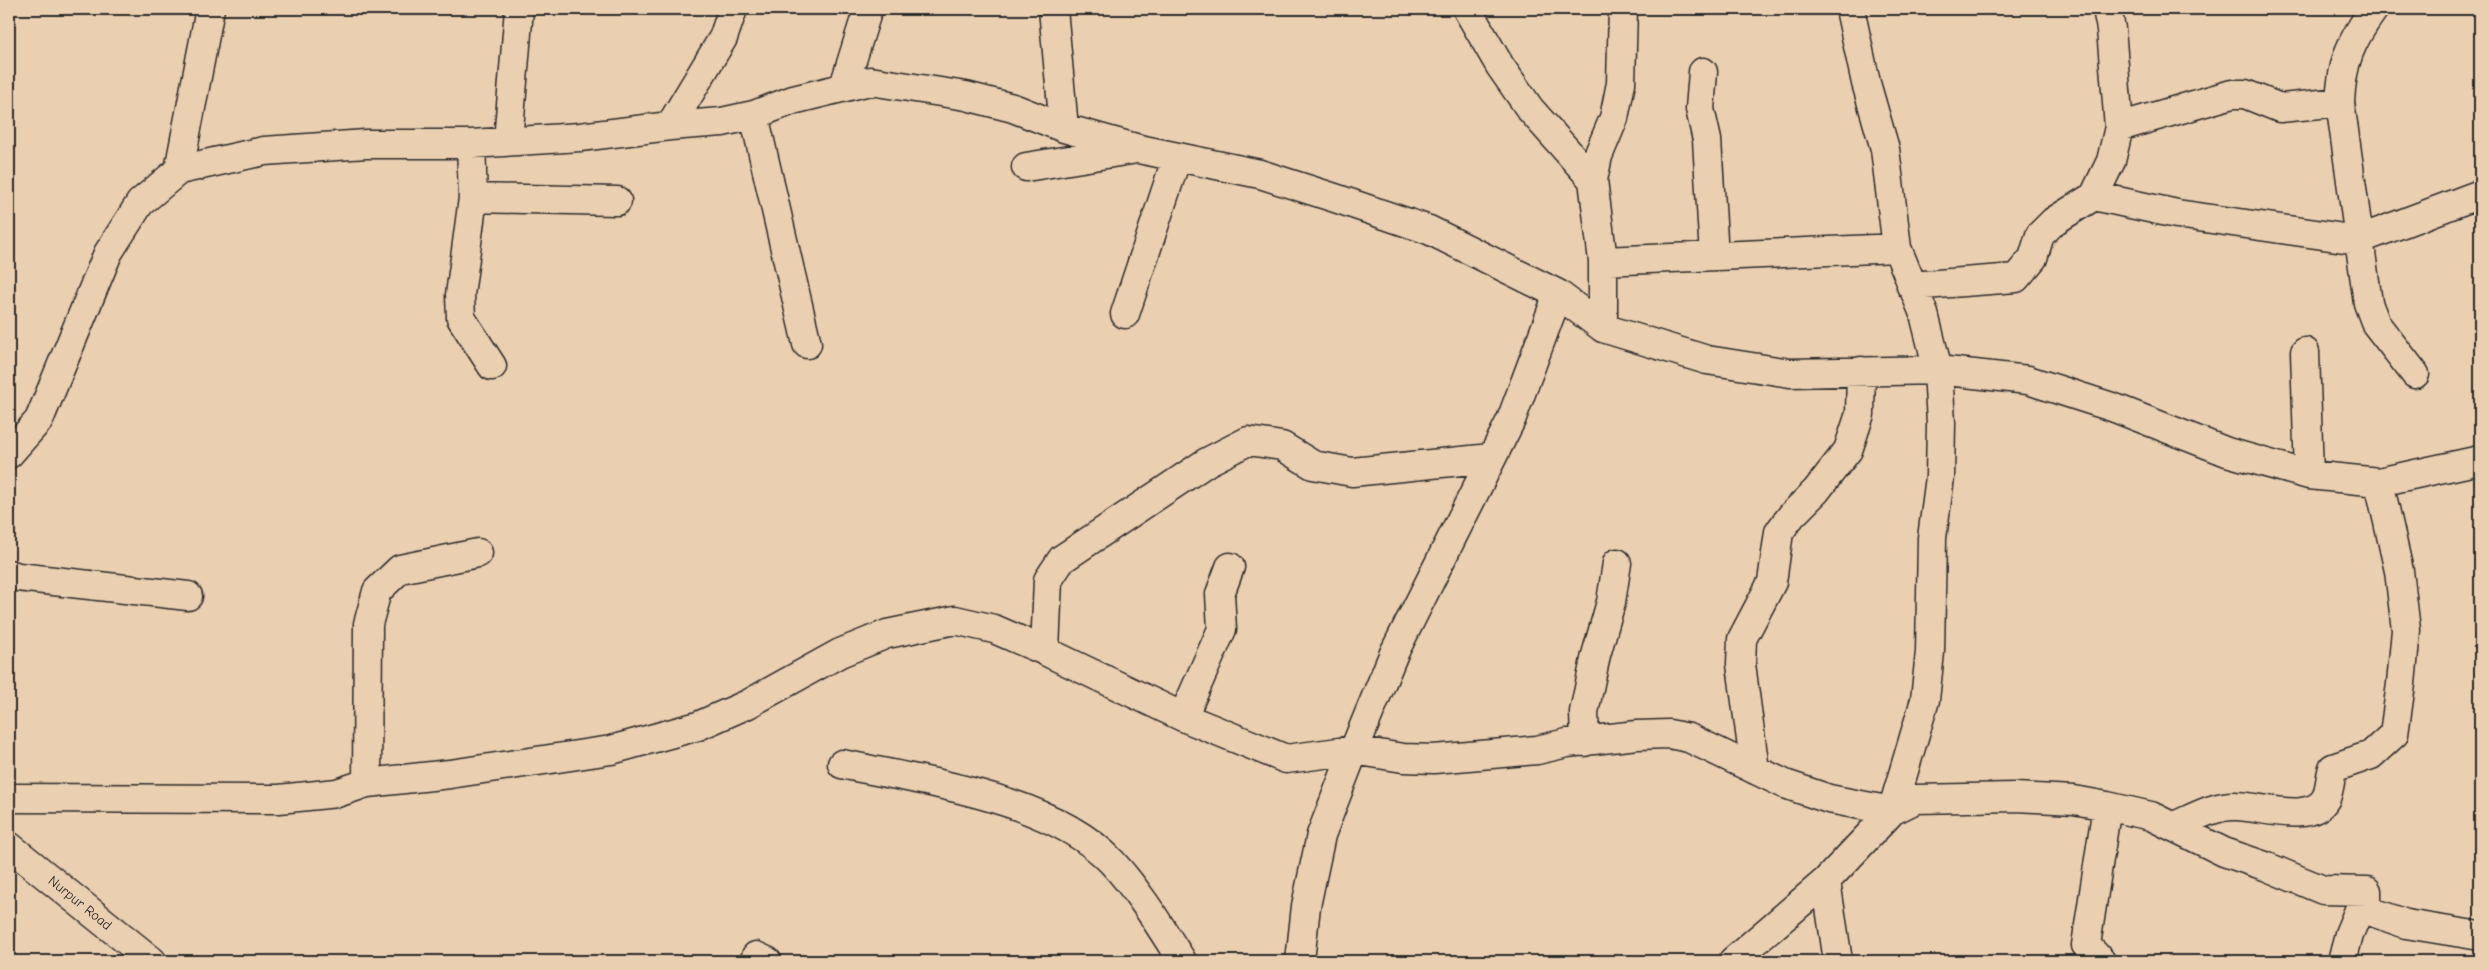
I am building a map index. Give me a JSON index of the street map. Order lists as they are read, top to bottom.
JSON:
{
  "streets": {
    "street": ["Nurpur Road"]
  }
}
